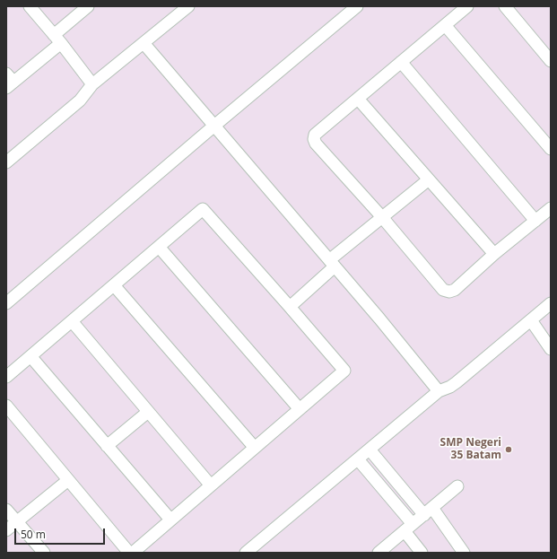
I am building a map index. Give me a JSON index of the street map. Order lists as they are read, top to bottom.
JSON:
{
  "places": ["SMP Negeri 35 Batam"],
  "scale_bar": "50 m"
}
